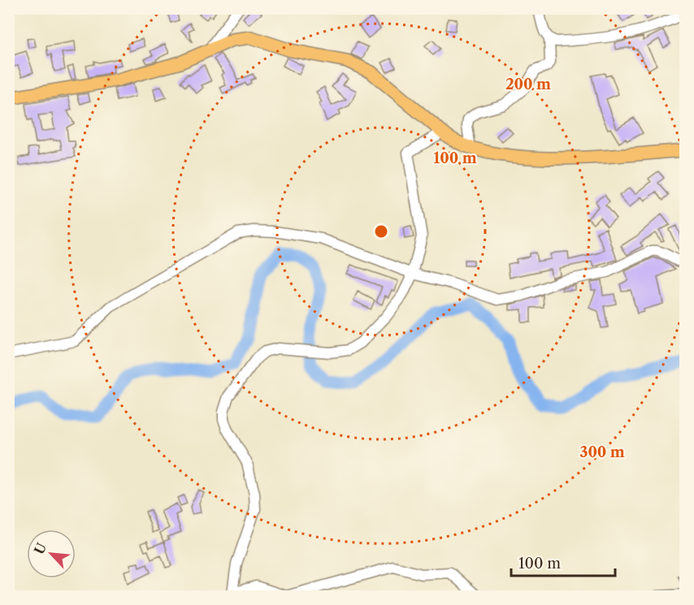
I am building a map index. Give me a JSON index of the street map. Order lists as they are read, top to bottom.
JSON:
{
  "scale_bar": "100 m",
  "north": "top left",
  "rings": ["200 m", "100 m", "300 m"]
}
